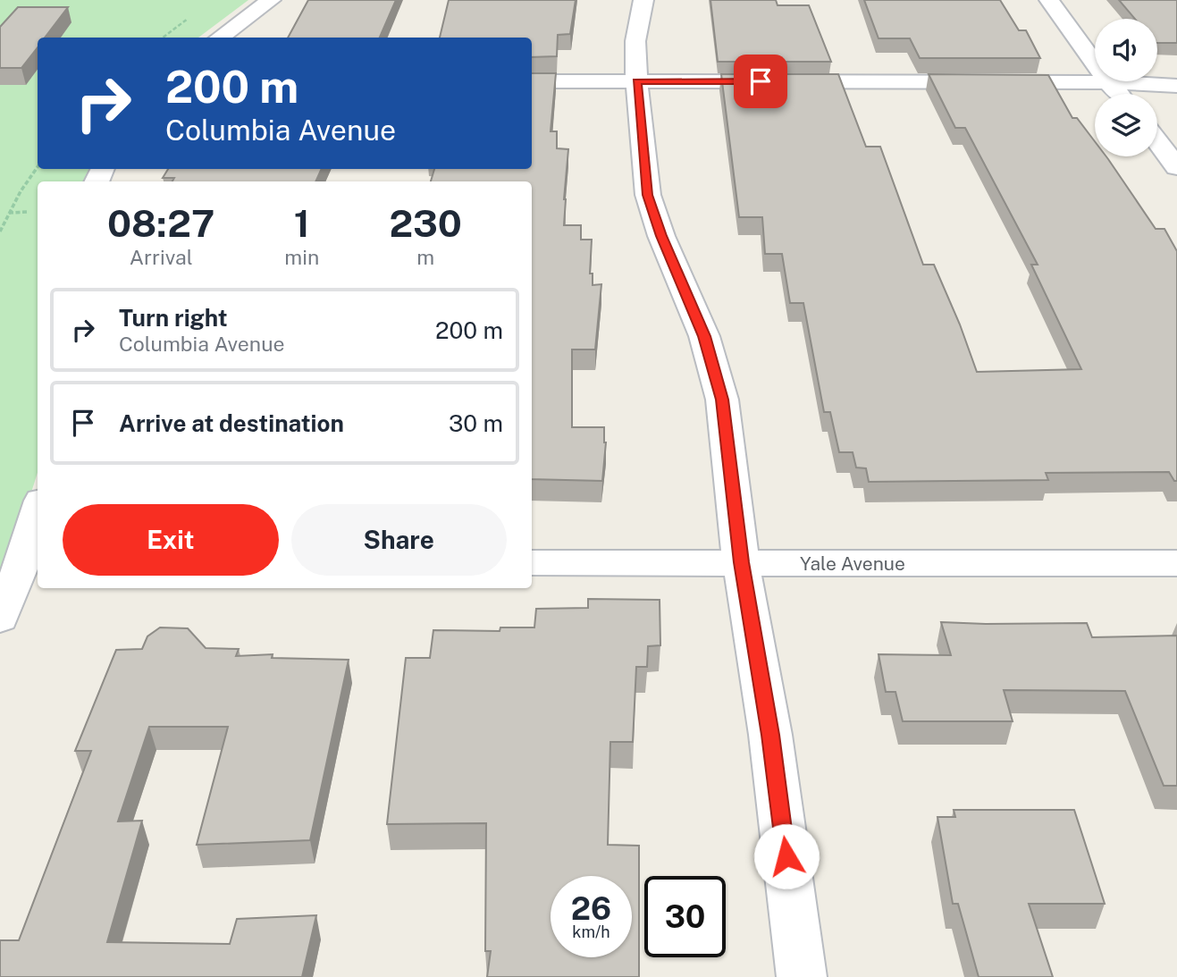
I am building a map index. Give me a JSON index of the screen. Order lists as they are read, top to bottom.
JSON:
{
  "streets": {
    "street": ["Yale Avenue"]
  },
  "page": {
    "turn": ["200 m", "Columbia Avenue"],
    "eta": [
      "08:27",
      "Arrival",
      "1",
      "min",
      "230",
      "m"
    ],
    "list": [
      {
        "name": "Turn right",
        "note": "Columbia Avenue",
        "value": "200 m"
      },
      {
        "name": "Arrive at destination",
        "value": "30 m"
      }
    ],
    "buttons": ["Exit", "Share"],
    "speed": "26 km/h",
    "limit": "30"
  }
}
